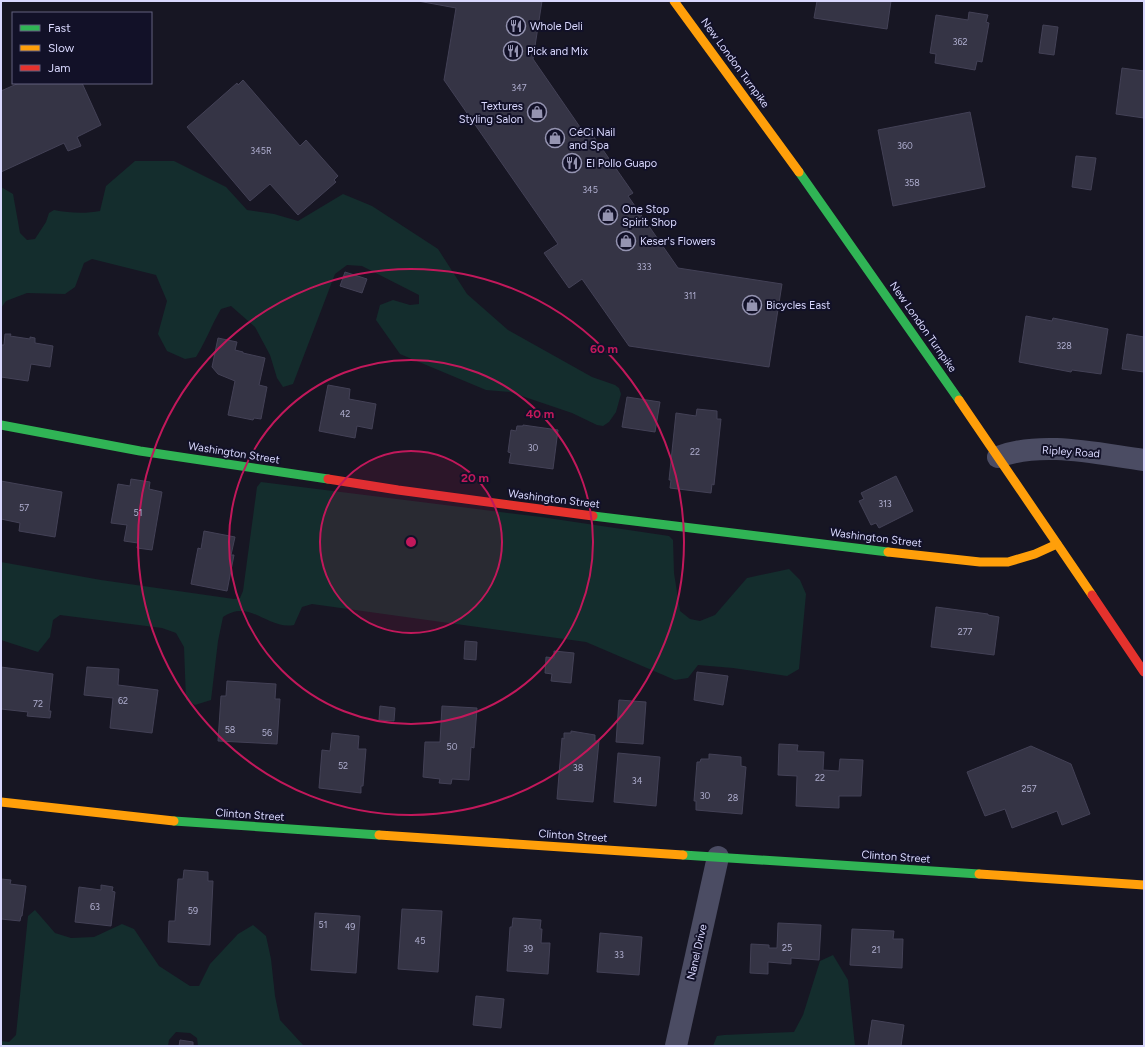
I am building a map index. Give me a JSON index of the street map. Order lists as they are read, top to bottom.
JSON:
{
  "streets": {
    "street": [
      "New London Turnpike",
      "Ripley Road",
      "Washington Street",
      "Clinton Street",
      "Nanel Drive"
    ]
  },
  "crossings": [
    ["New London Turnpike", "Ripley Road"],
    ["New London Turnpike", "Washington Street"],
    ["Clinton Street", "Nanel Drive"]
  ],
  "places": {
    "restaurant": ["Whole Deli", "Pick and Mix", "El Pollo Guapo"],
    "shop": [
      "Textures Styling Salon",
      "CéCi Nail and Spa",
      "One Stop Spirit Shop",
      "Keser's Flowers",
      "Bicycles East"
    ]
  },
  "house_numbers": [
    "362",
    "347",
    "360",
    "345R",
    "358",
    "345",
    "333",
    "311",
    "328",
    "42",
    "30",
    "22",
    "313",
    "57",
    "51",
    "277",
    "62",
    "72",
    "58",
    "56",
    "50",
    "52",
    "38",
    "22",
    "34",
    "257",
    "30",
    "28",
    "63",
    "59",
    "51",
    "49",
    "45",
    "25",
    "39",
    "21",
    "33"
  ],
  "legend": ["Fast", "Slow", "Jam"],
  "rings": ["60 m", "40 m", "20 m"]
}
